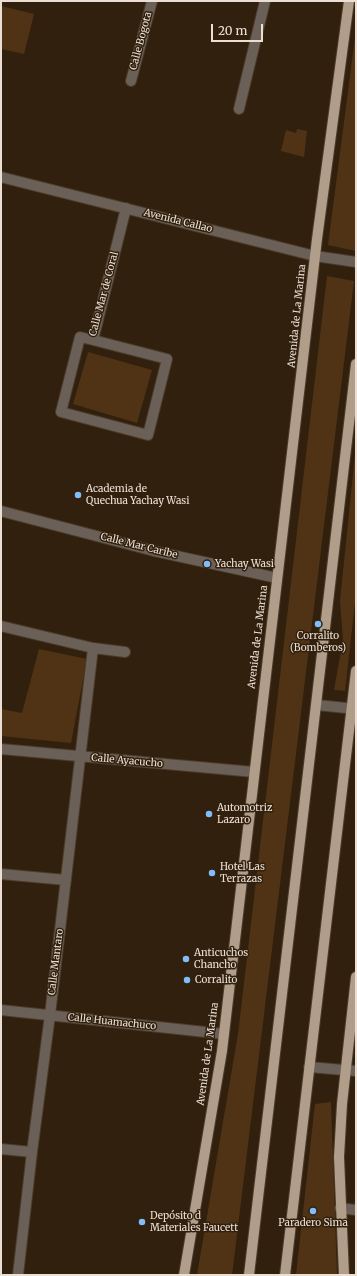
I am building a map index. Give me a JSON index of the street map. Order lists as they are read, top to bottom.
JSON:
{
  "streets": {
    "main road": ["Avenida de La Marina"],
    "street": [
      "Calle Bogota",
      "Avenida Callao",
      "Calle Mar de Coral",
      "Calle Mar Caribe",
      "Calle Ayacucho",
      "Calle Mantaro",
      "Calle Huamachuco"
    ]
  },
  "crossings": [
    ["Avenida Callao", "Calle Mar de Coral"],
    ["Avenida Callao", "Avenida de La Marina"],
    ["Avenida de La Marina", "Calle Mar Caribe"],
    ["Avenida de La Marina", "Calle Ayacucho"],
    ["Avenida de La Marina", "Calle Huamachuco"],
    ["Calle Ayacucho", "Calle Mantaro"],
    ["Calle Mantaro", "Calle Huamachuco"]
  ],
  "places": [
    "Academia de Quechua Yachay Wasi",
    "Yachay Wasi",
    "Corralito (Bomberos)",
    "Automotriz Lazaro",
    "Hotel Las Terrazas",
    "Anticuchos Chancho",
    "Corralito",
    "Paradero Sima",
    "Depósito d Materiales Faucett"
  ],
  "scale_bar": "20 m"
}
